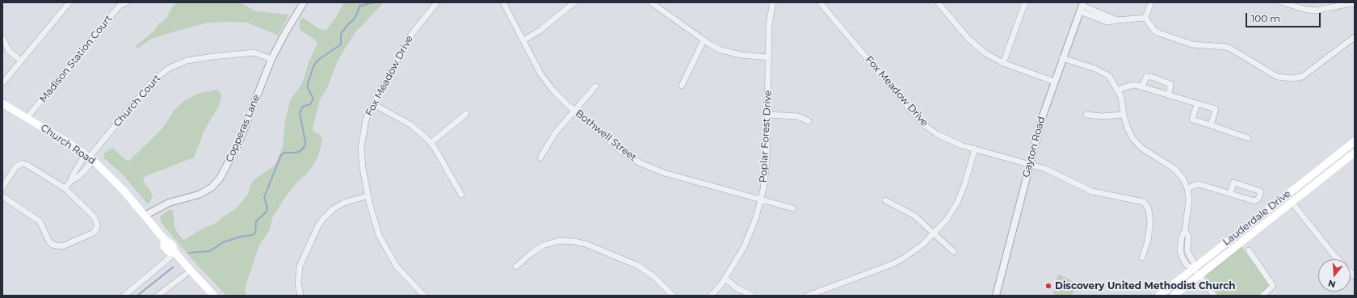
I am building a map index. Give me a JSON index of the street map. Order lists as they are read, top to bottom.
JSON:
{
  "streets": {
    "main road": ["Church Road", "Lauderdale Drive"],
    "street": [
      "Madison Station Court",
      "Fox Meadow Drive",
      "Church Court",
      "Copperas Lane",
      "Bothwell Street",
      "Poplar Forest Drive",
      "Gayton Road"
    ]
  },
  "crossings": [
    ["Madison Station Court", "Church Road"],
    ["Fox Meadow Drive", "Gayton Road"],
    ["Church Court", "Copperas Lane"],
    ["Church Court", "Church Road"],
    ["Copperas Lane", "Church Road"],
    ["Bothwell Street", "Poplar Forest Drive"]
  ],
  "places": ["Discovery United Methodist Church"],
  "scale_bar": "100 m",
  "north": "bottom"
}
